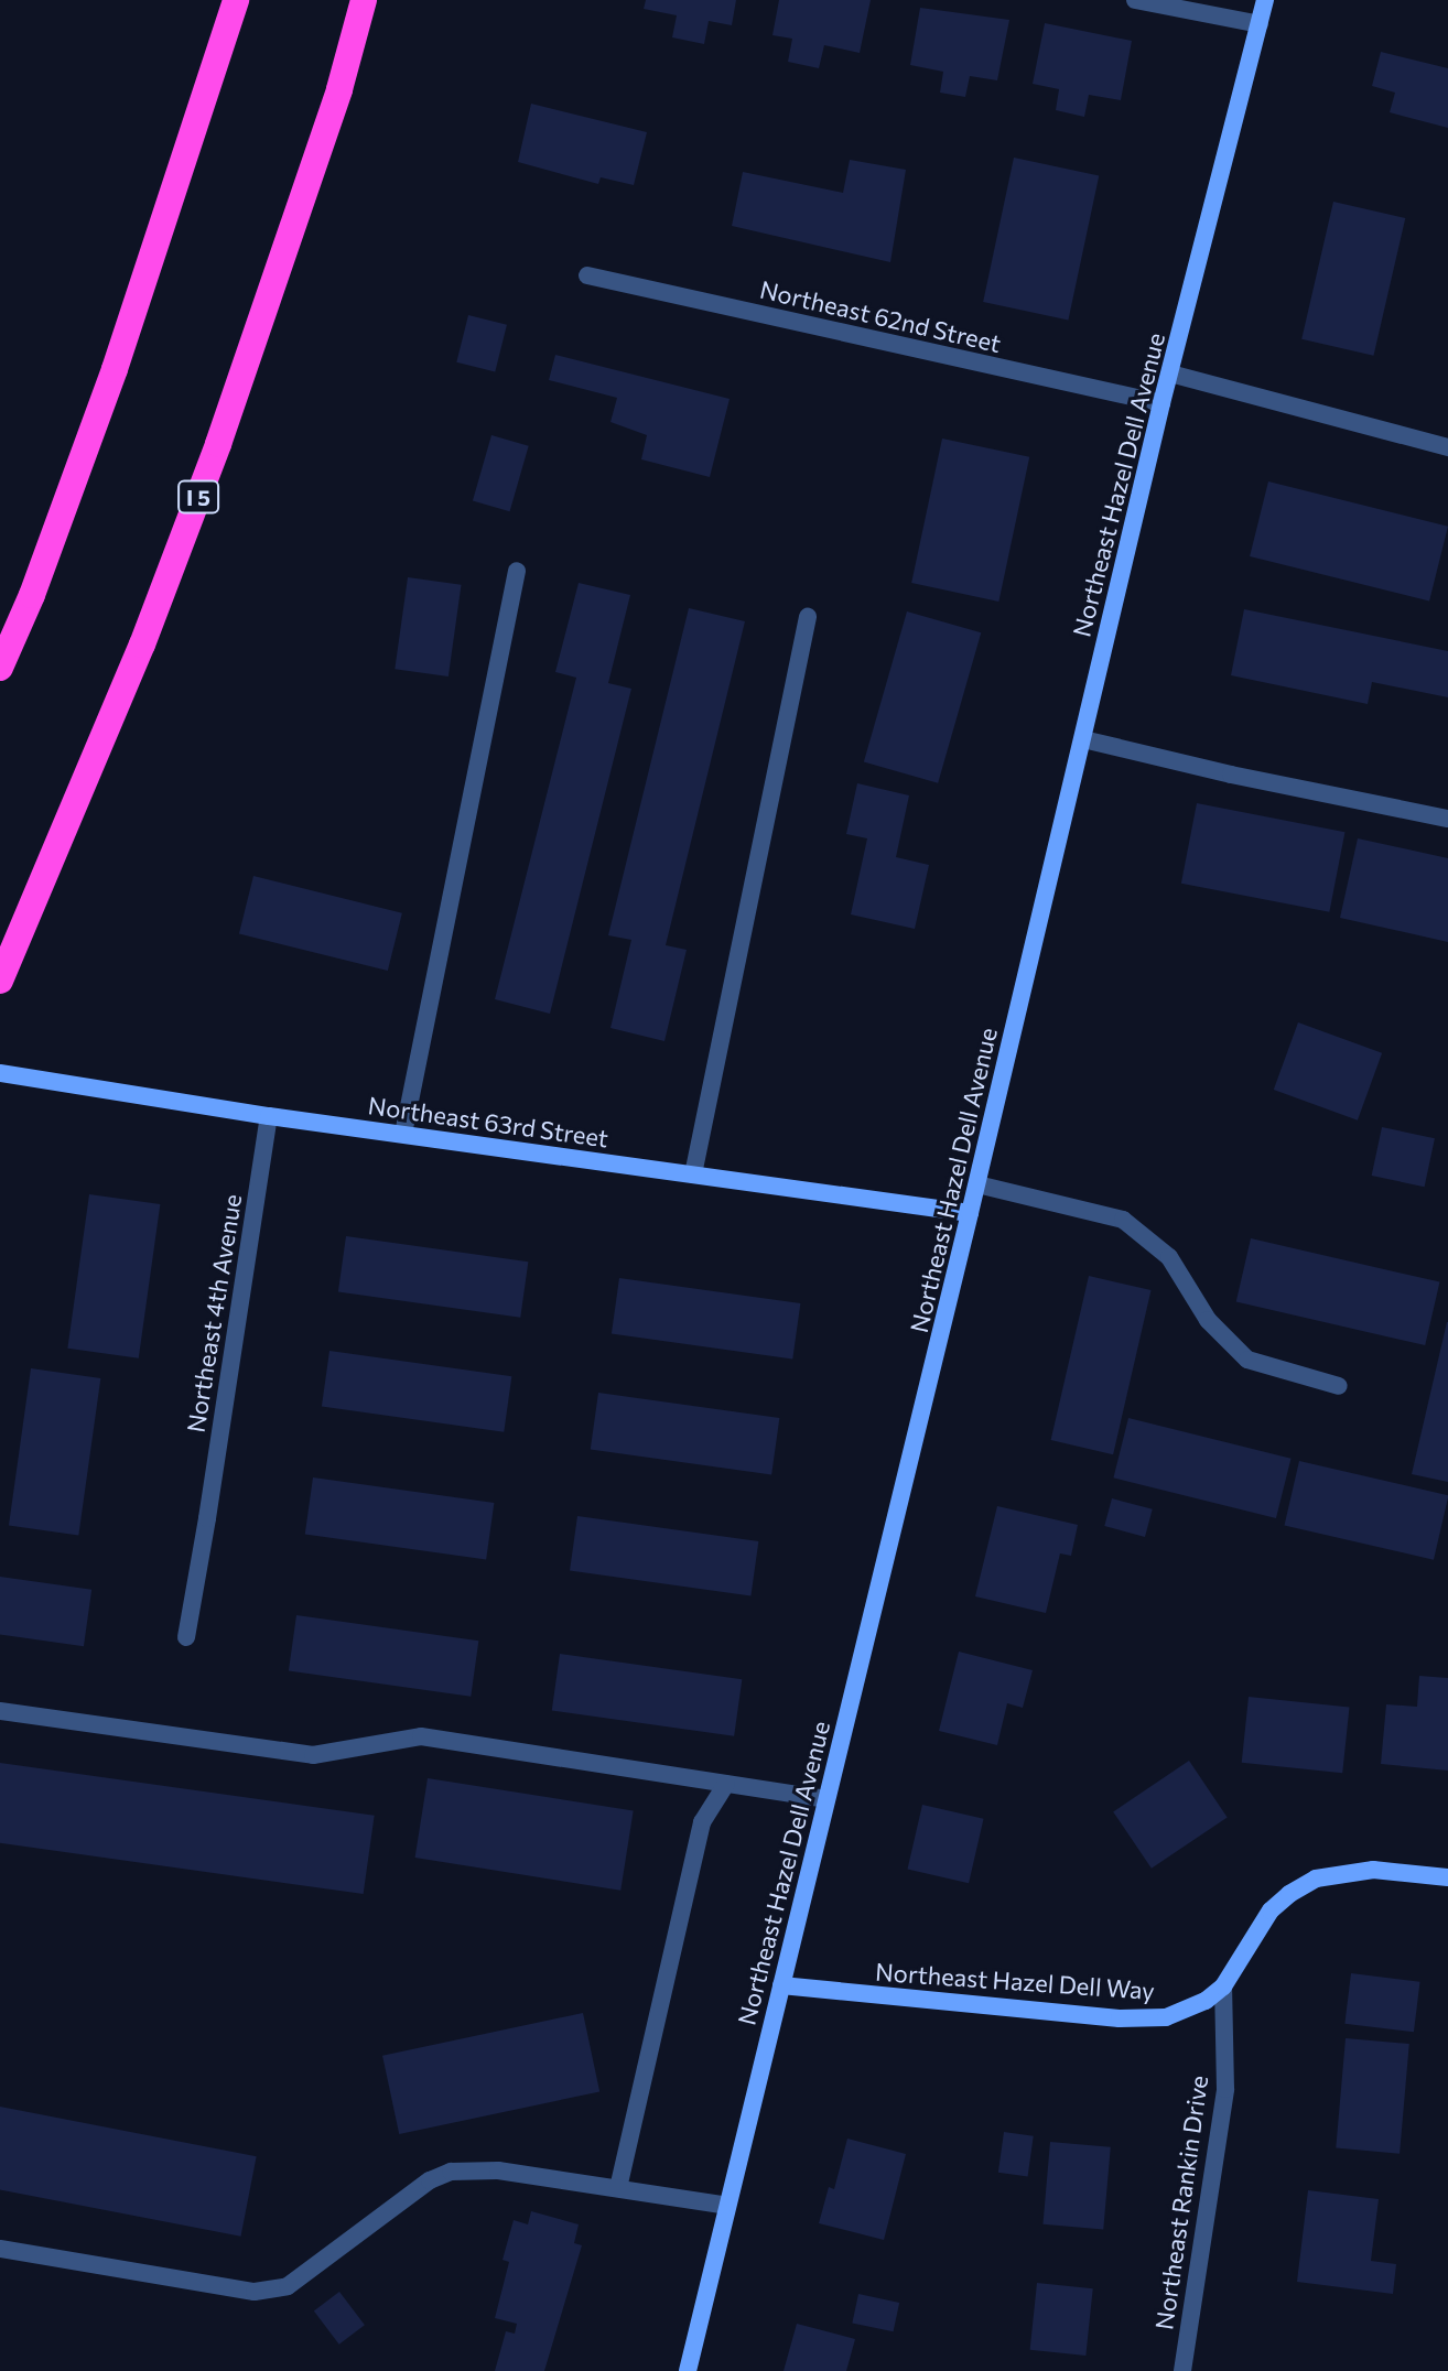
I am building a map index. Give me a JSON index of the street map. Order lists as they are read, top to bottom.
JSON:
{
  "streets": {
    "highway": ["I 5"],
    "main road": ["Northeast Hazel Dell Avenue", "Northeast 63rd Street", "Northeast Hazel Dell Way"],
    "street": ["Northeast 62nd Street", "Northeast 4th Avenue", "Northeast Rankin Drive"]
  },
  "crossings": [
    ["Northeast 62nd Street", "Northeast Hazel Dell Avenue"],
    ["Northeast Hazel Dell Avenue", "Northeast 63rd Street"],
    ["Northeast Hazel Dell Avenue", "Northeast Hazel Dell Way"],
    ["Northeast 63rd Street", "Northeast 4th Avenue"],
    ["Northeast Hazel Dell Way", "Northeast Rankin Drive"]
  ]
}
